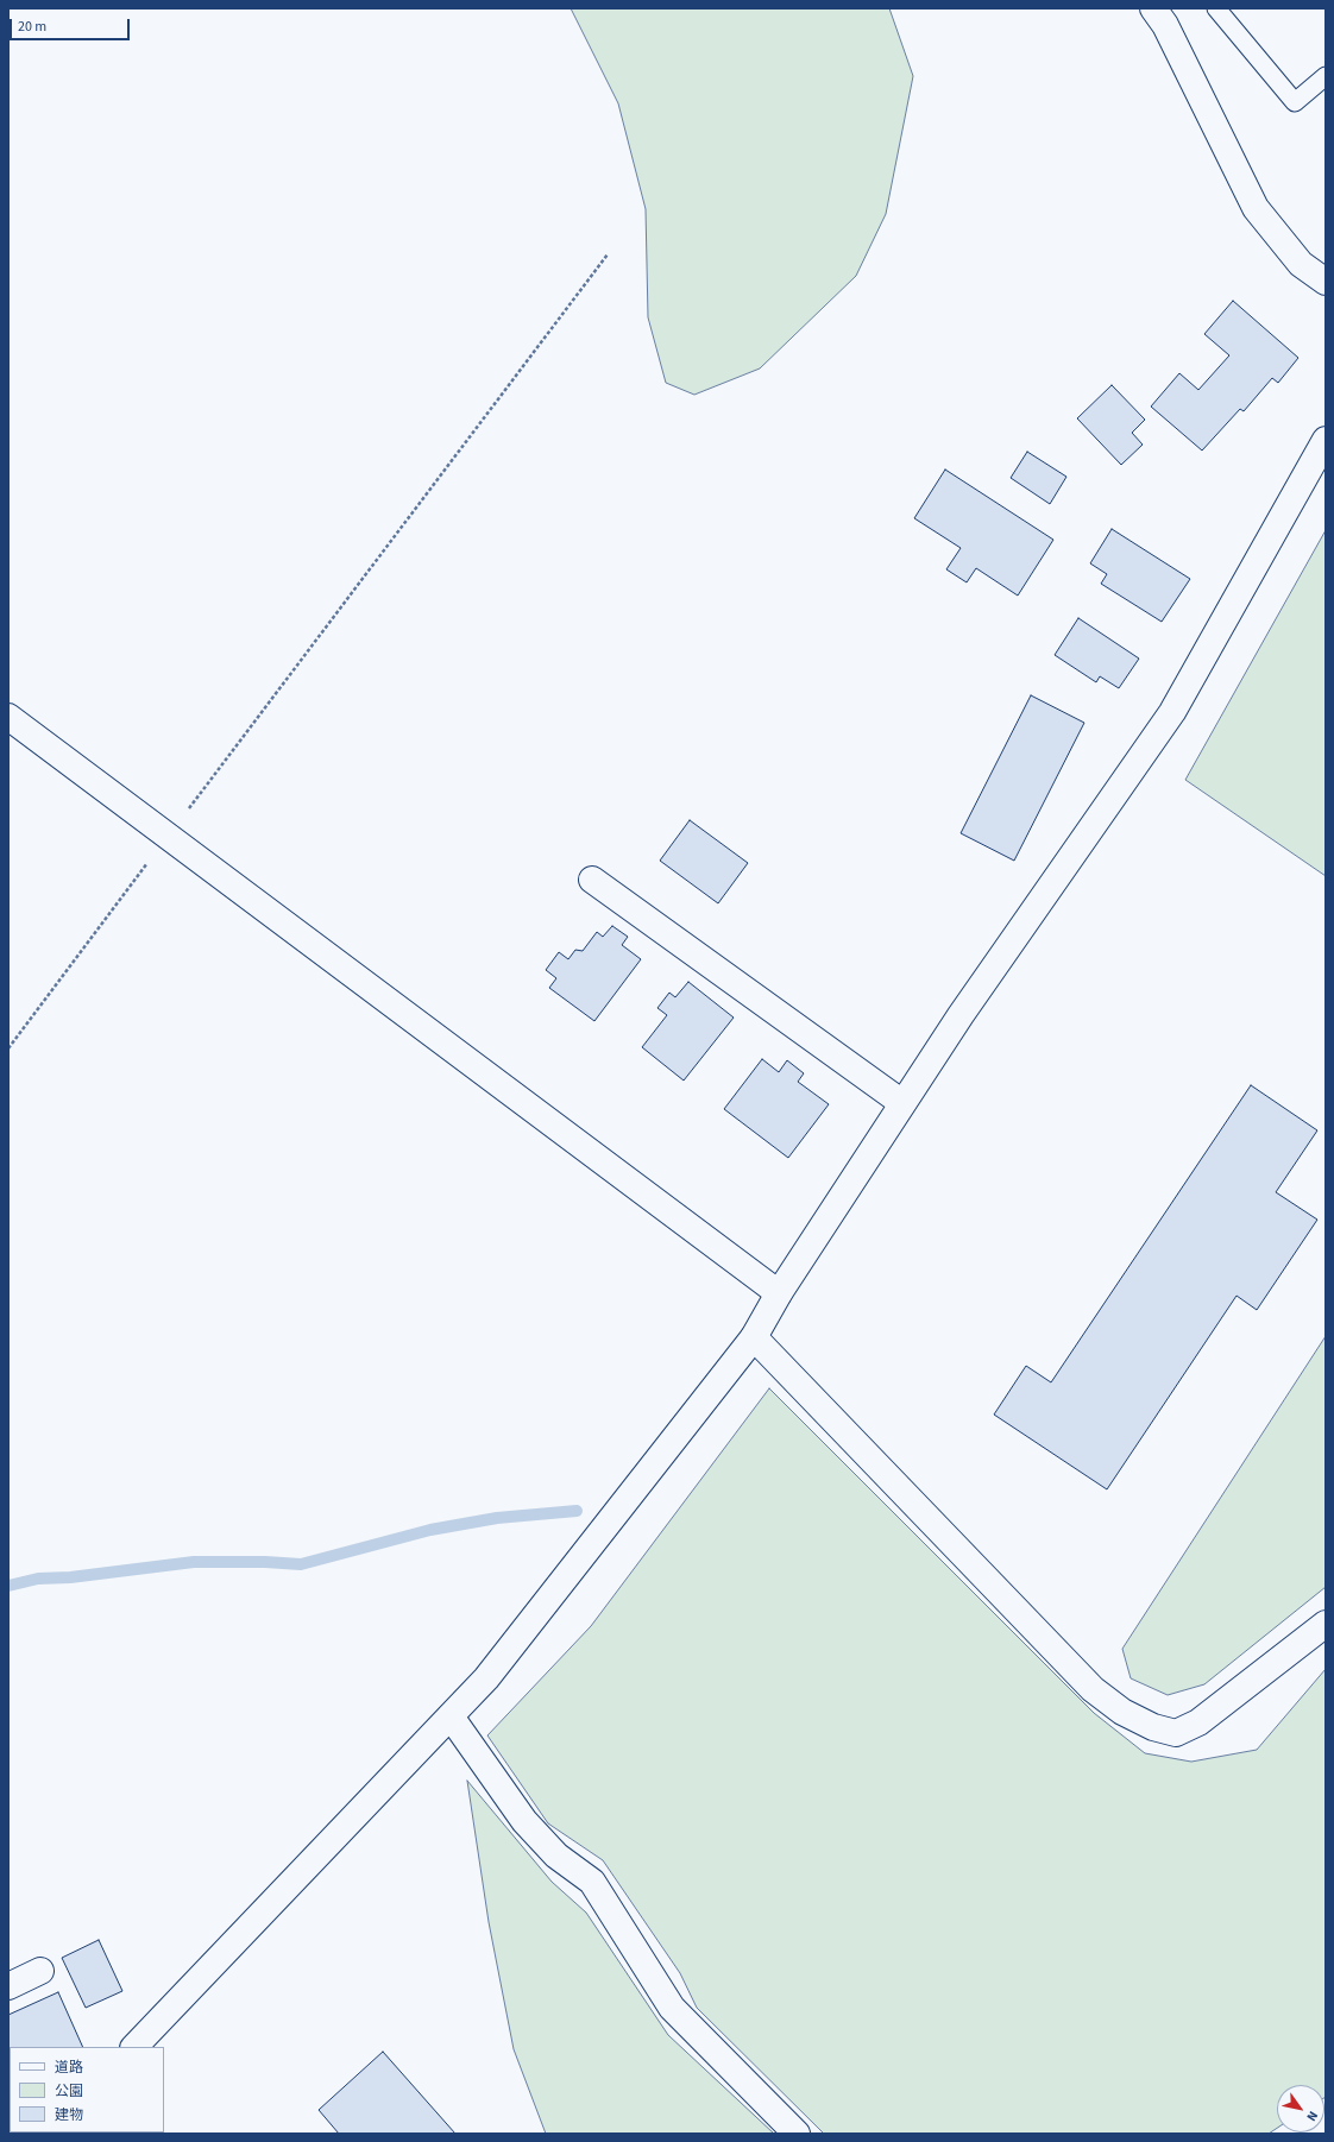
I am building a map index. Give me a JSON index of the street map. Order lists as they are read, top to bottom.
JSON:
{
  "legend": ["道路", "公園", "建物"],
  "scale_bar": "20 m",
  "north": "bottom right"
}
